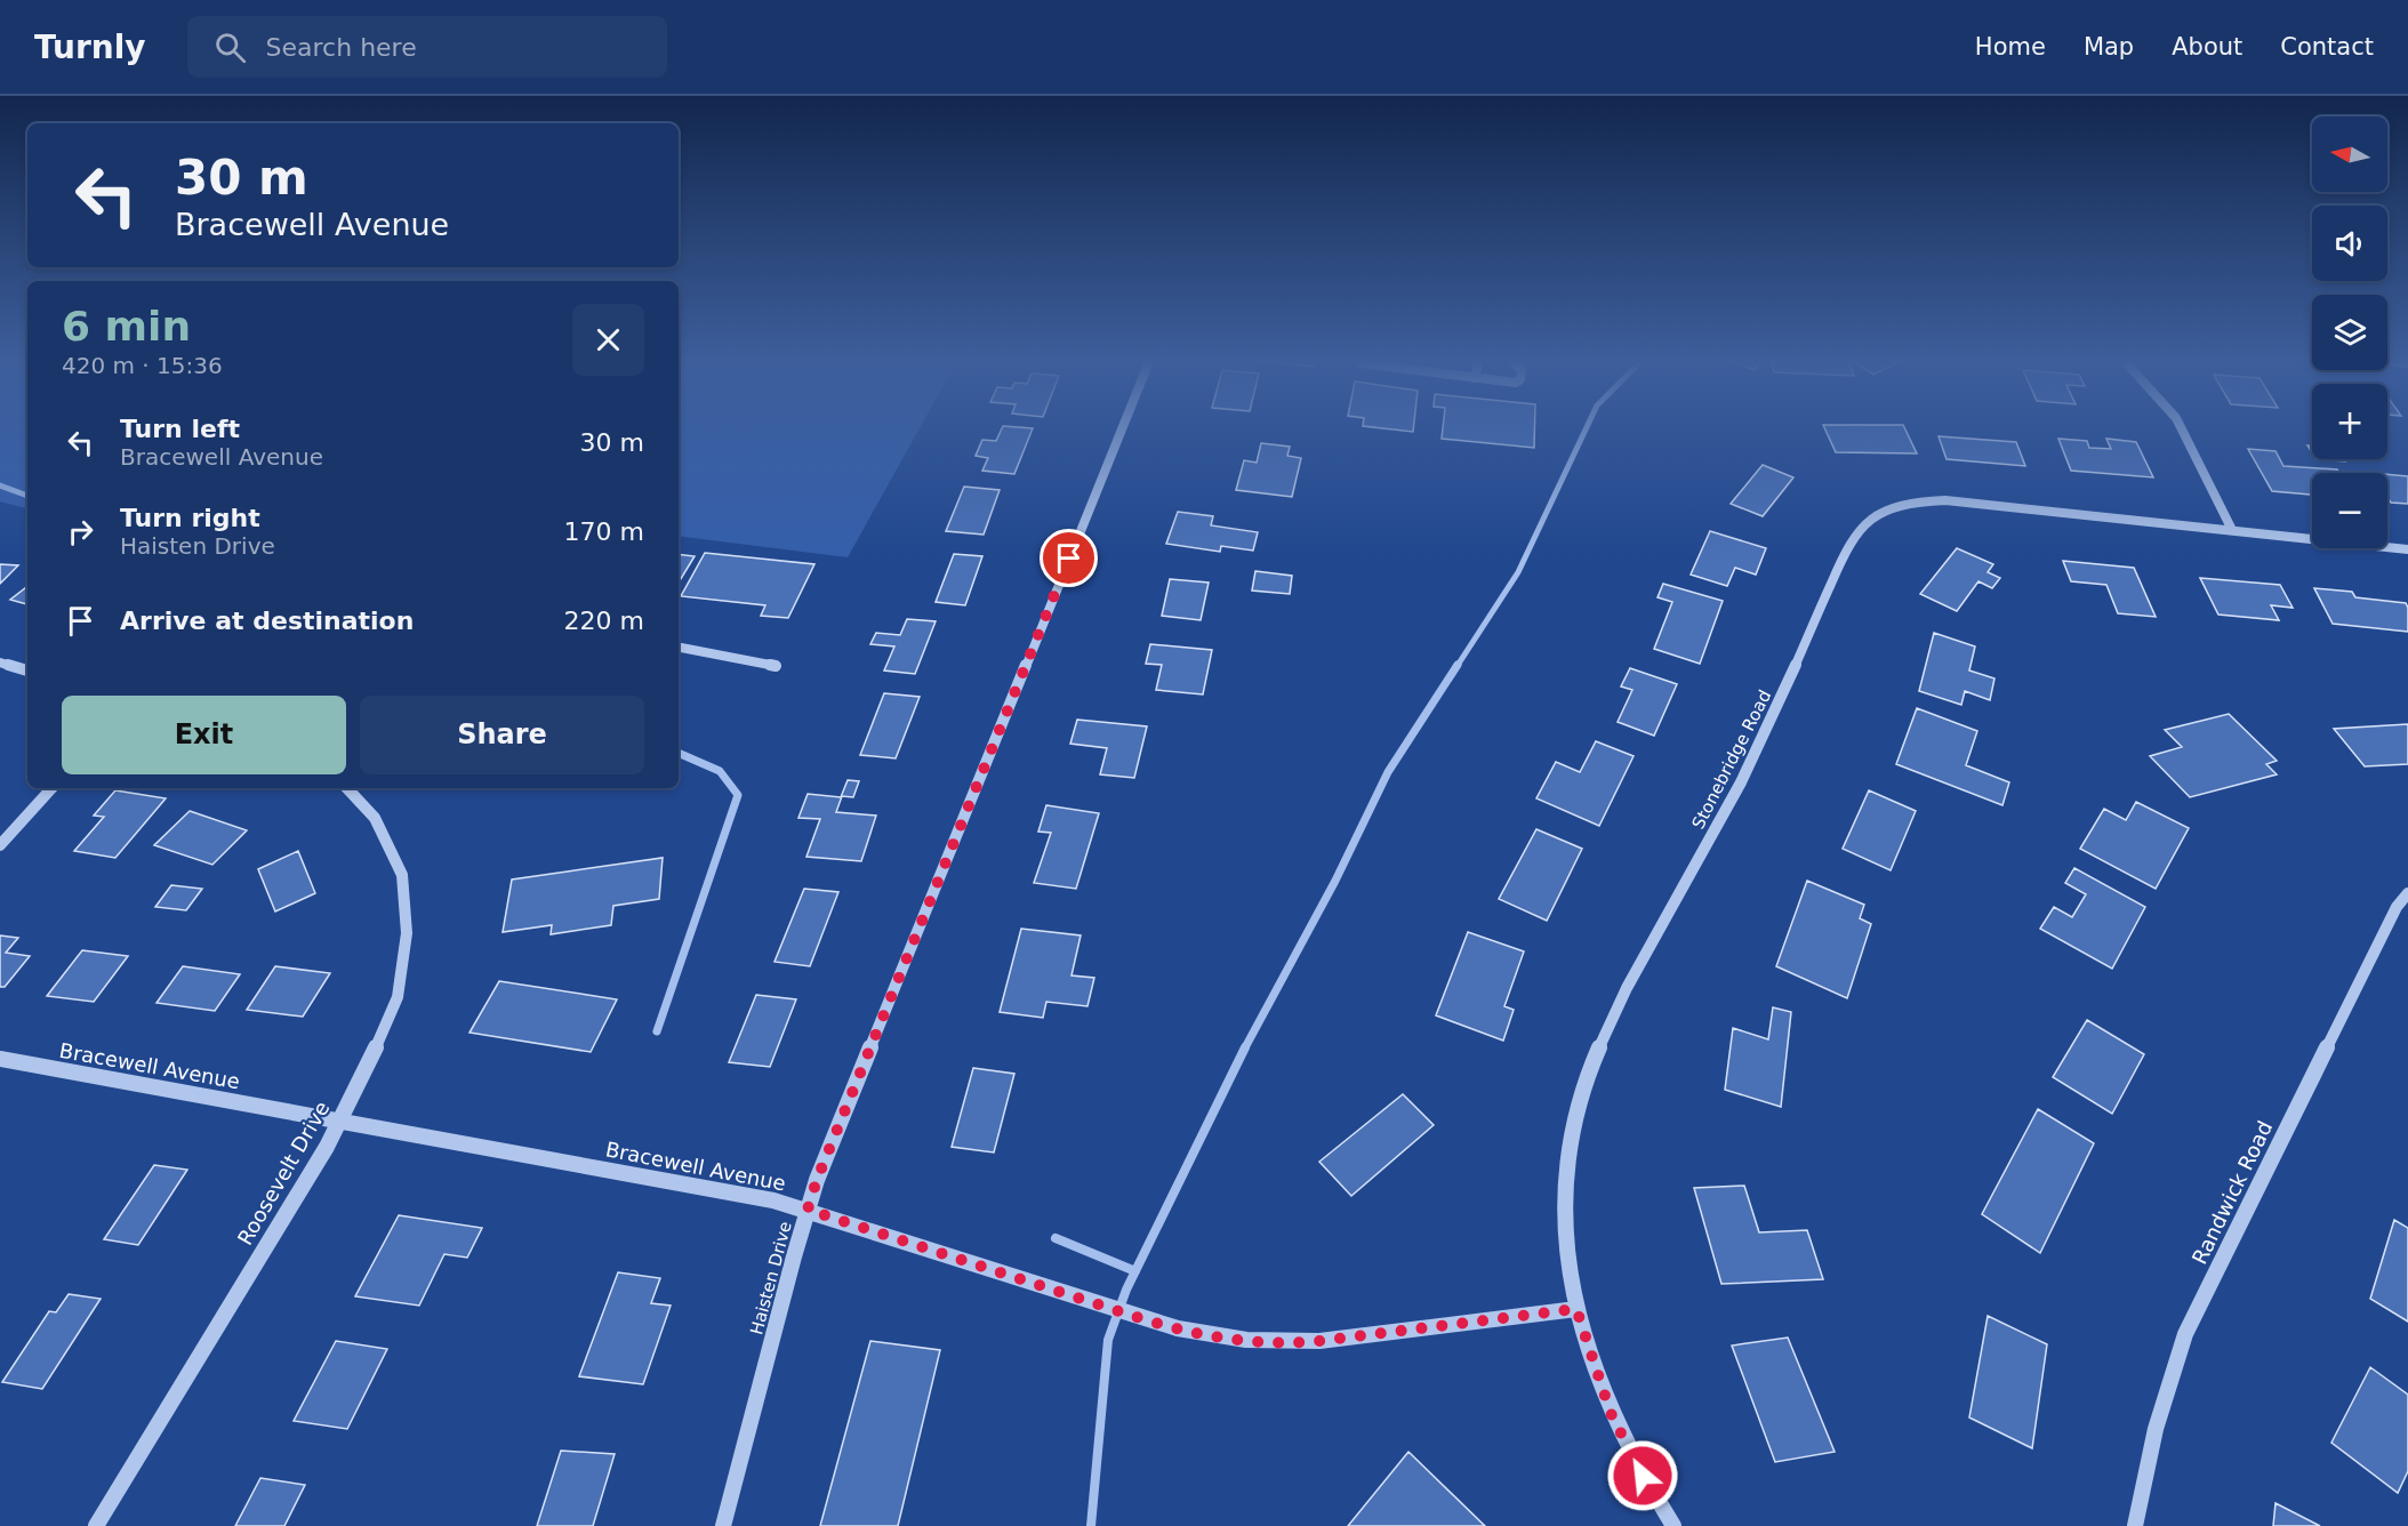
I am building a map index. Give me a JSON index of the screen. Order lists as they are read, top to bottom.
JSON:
{
  "streets": {
    "street": [
      "Stonebridge Road",
      "Bracewell Avenue",
      "Roosevelt Drive",
      "Randwick Road",
      "Haisten Drive"
    ]
  },
  "crossings": [
    ["Stonebridge Road", "Bracewell Avenue"],
    ["Bracewell Avenue", "Roosevelt Drive"],
    ["Bracewell Avenue", "Haisten Drive"]
  ],
  "north": "left",
  "page": {
    "header": "Turnly",
    "search": "Search here",
    "nav": [
      "Home",
      "Map",
      "About",
      "Contact"
    ],
    "map_buttons": ["+", "−"],
    "turn": ["30 m", "Bracewell Avenue"],
    "heading": ["6 min", "420 m · 15:36"],
    "list": [
      {
        "name": "Turn left",
        "note": "Bracewell Avenue",
        "value": "30 m"
      },
      {
        "name": "Turn right",
        "note": "Haisten Drive",
        "value": "170 m"
      },
      {
        "name": "Arrive at destination",
        "value": "220 m"
      }
    ],
    "buttons": ["Exit", "Share"]
  }
}
